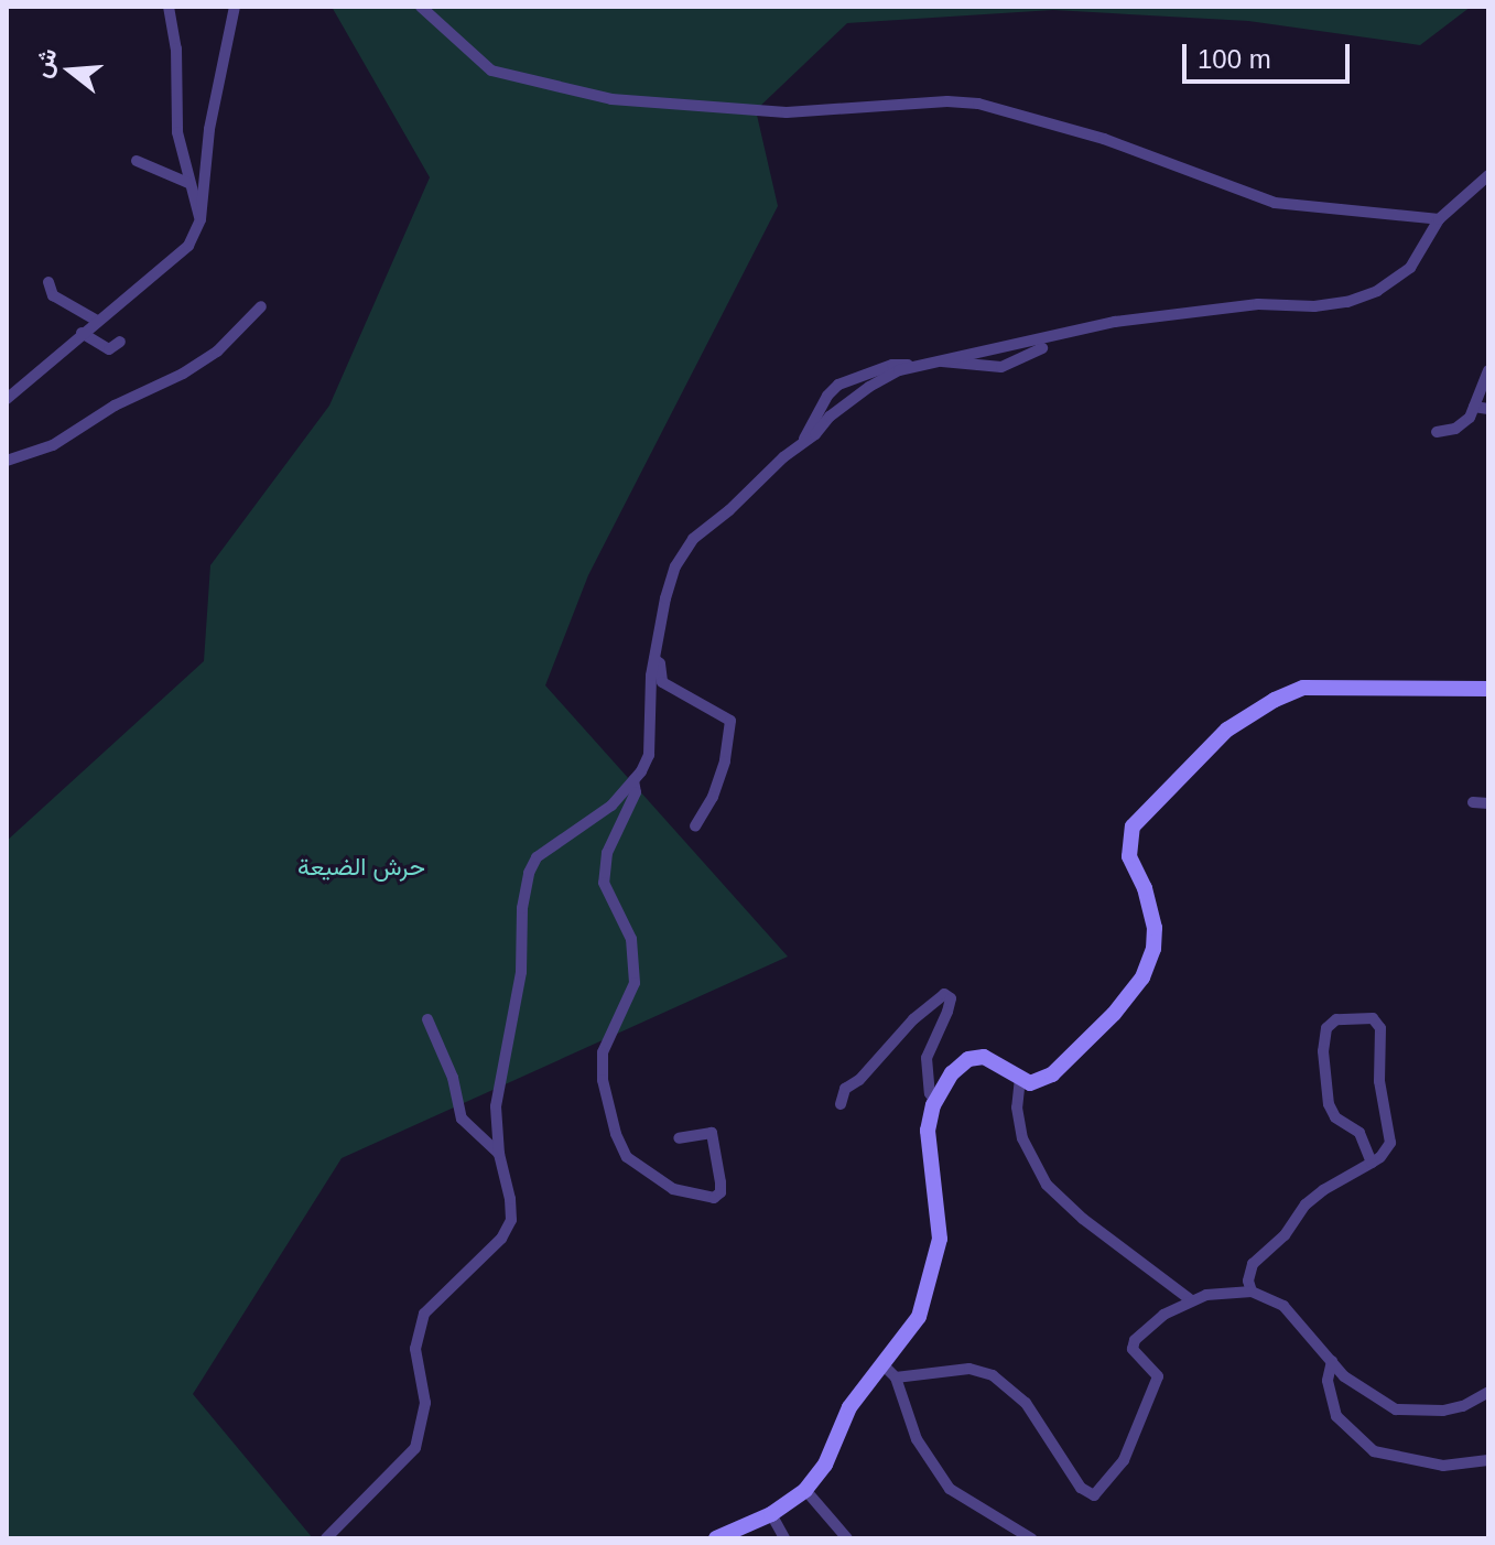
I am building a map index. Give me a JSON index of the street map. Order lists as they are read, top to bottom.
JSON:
{
  "parks": ["حرش الضيعة"],
  "scale_bar": "100 m",
  "north": "left"
}
